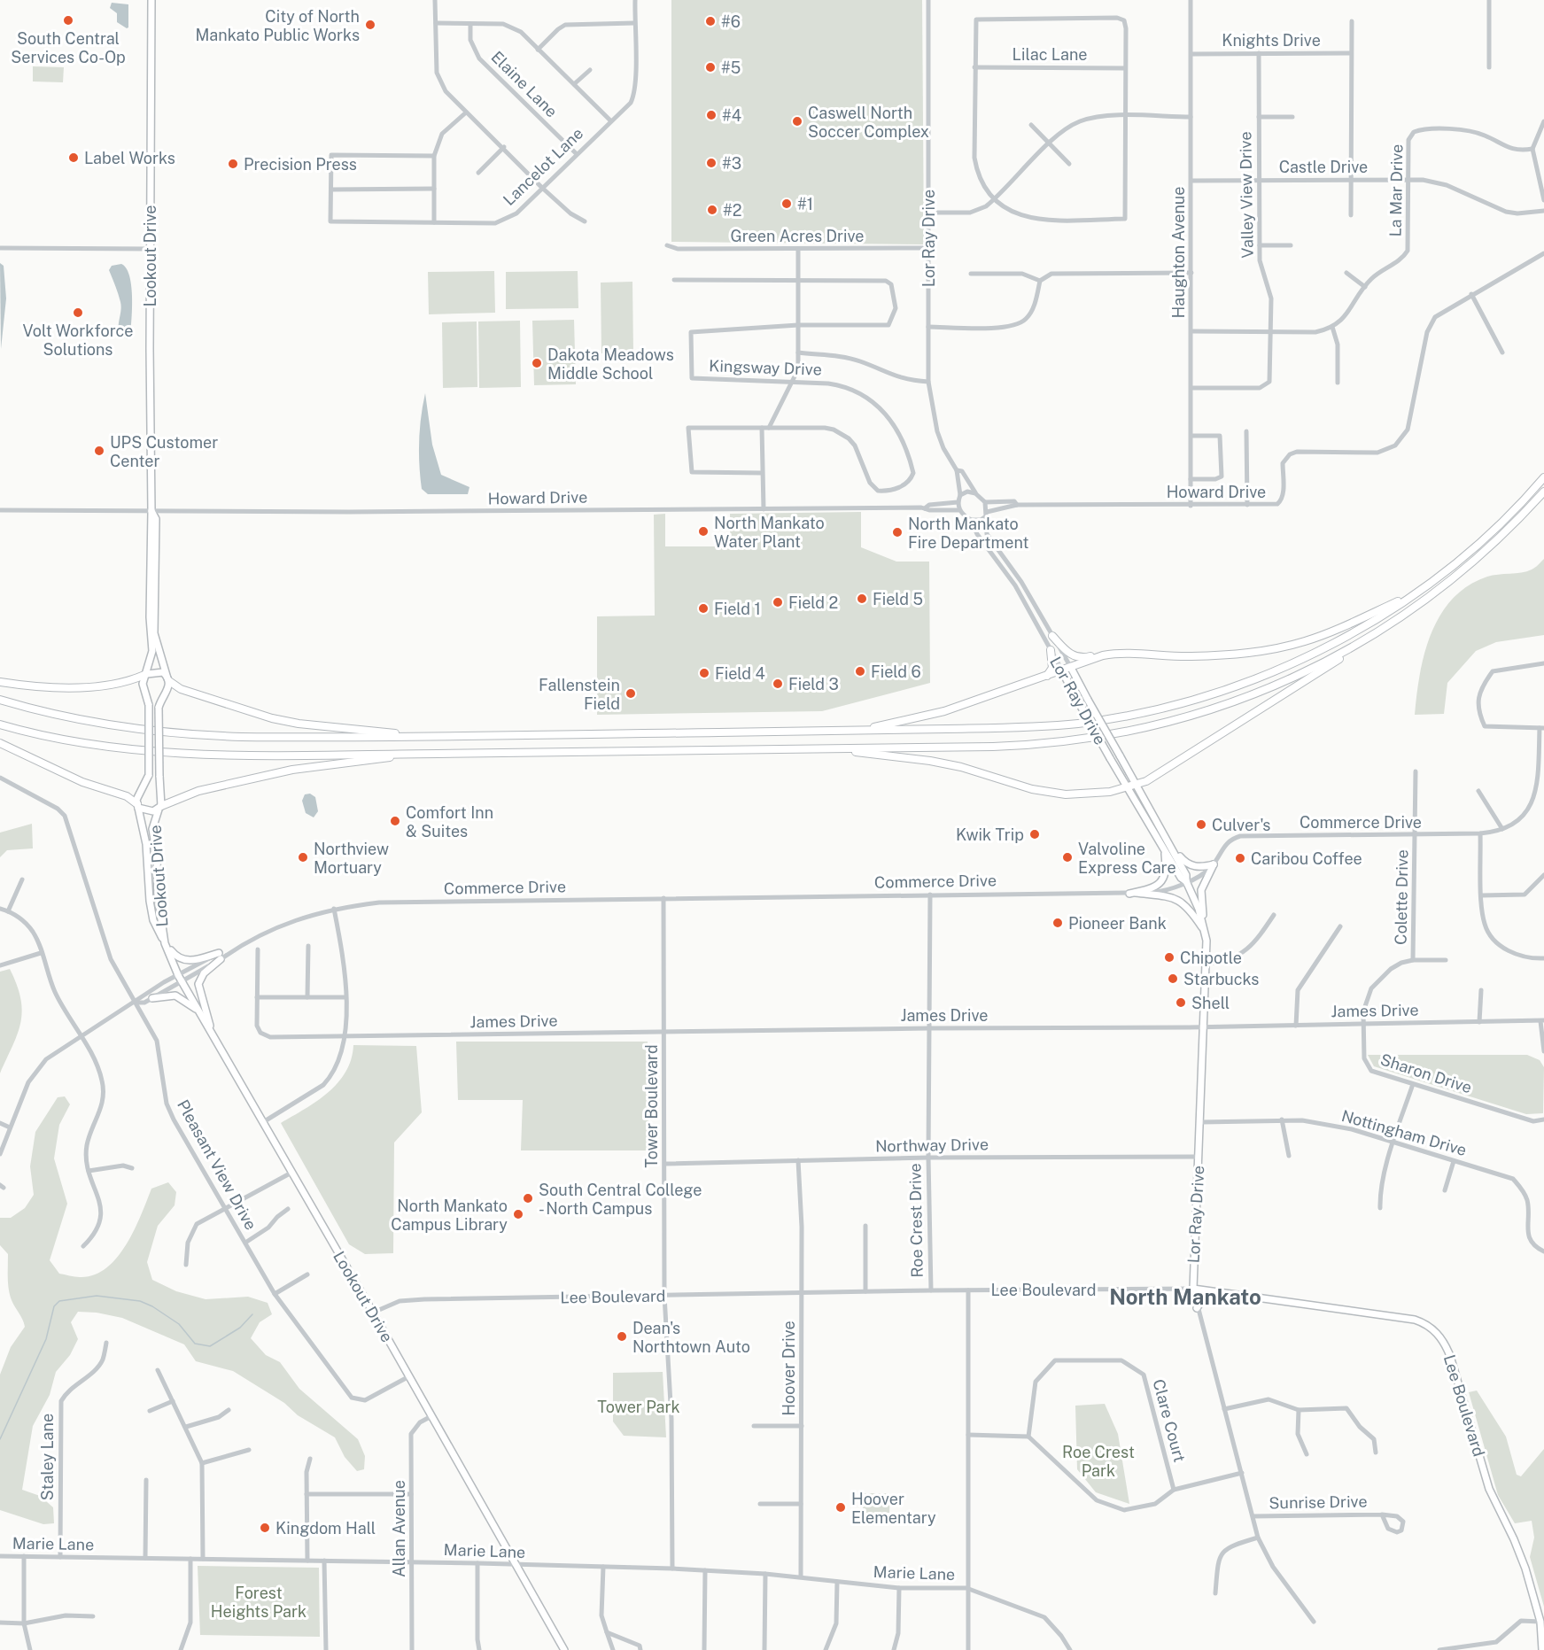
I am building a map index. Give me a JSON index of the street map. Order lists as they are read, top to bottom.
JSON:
{
  "streets": {
    "main road": ["Lor Ray Drive", "Lookout Drive", "Lee Boulevard"],
    "street": [
      "Knights Drive",
      "Lilac Lane",
      "Elaine Lane",
      "Lancelot Lane",
      "Castle Drive",
      "La Mar Drive",
      "Valley View Drive",
      "Green Acres Drive",
      "Haughton Avenue",
      "Kingsway Drive",
      "Howard Drive",
      "Commerce Drive",
      "Colette Drive",
      "James Drive",
      "Sharon Drive",
      "Tower Boulevard",
      "Nottingham Drive",
      "Northway Drive",
      "Pleasant View Drive",
      "Roe Crest Drive",
      "Hoover Drive",
      "Clare Court",
      "Staley Lane",
      "Sunrise Drive",
      "Allan Avenue",
      "Marie Lane"
    ]
  },
  "crossings": [
    ["Knights Drive", "Valley View Drive"],
    ["Knights Drive", "Haughton Avenue"],
    ["Elaine Lane", "Lancelot Lane"],
    ["Castle Drive", "La Mar Drive"],
    ["Castle Drive", "Valley View Drive"],
    ["Castle Drive", "Haughton Avenue"],
    ["Valley View Drive", "Haughton Avenue"],
    ["Green Acres Drive", "Lor Ray Drive"],
    ["Lor Ray Drive", "Howard Drive"],
    ["Lor Ray Drive", "Commerce Drive"],
    ["Lor Ray Drive", "James Drive"],
    ["Lor Ray Drive", "Nottingham Drive"],
    ["Lor Ray Drive", "Northway Drive"],
    ["Lor Ray Drive", "Lee Boulevard"],
    ["Lor Ray Drive", "Sunrise Drive"],
    ["Haughton Avenue", "Howard Drive"],
    ["Lookout Drive", "Howard Drive"],
    ["Lookout Drive", "Commerce Drive"],
    ["Lookout Drive", "Pleasant View Drive"],
    ["Lookout Drive", "Lee Boulevard"],
    ["Lookout Drive", "Allan Avenue"],
    ["Lookout Drive", "Marie Lane"],
    ["Commerce Drive", "Colette Drive"],
    ["Commerce Drive", "Tower Boulevard"],
    ["Commerce Drive", "Pleasant View Drive"],
    ["Commerce Drive", "Roe Crest Drive"],
    ["Colette Drive", "Sharon Drive"],
    ["James Drive", "Sharon Drive"],
    ["James Drive", "Tower Boulevard"],
    ["James Drive", "Roe Crest Drive"],
    ["Tower Boulevard", "Northway Drive"],
    ["Tower Boulevard", "Lee Boulevard"],
    ["Tower Boulevard", "Marie Lane"],
    ["Northway Drive", "Roe Crest Drive"],
    ["Northway Drive", "Hoover Drive"],
    ["Roe Crest Drive", "Lee Boulevard"],
    ["Lee Boulevard", "Hoover Drive"],
    ["Hoover Drive", "Marie Lane"],
    ["Staley Lane", "Marie Lane"],
    ["Allan Avenue", "Marie Lane"]
  ],
  "districts": ["North Mankato"],
  "parks": ["Tower Park", "Roe Crest Park", "Forest Heights Park"],
  "places": [
    "South Central Services Co-Op",
    "#6",
    "City of North Mankato Public Works",
    "#5",
    "#4",
    "Caswell North Soccer Complex",
    "Label Works",
    "#3",
    "Precision Press",
    "#1",
    "#2",
    "Volt Workforce Solutions",
    "Dakota Meadows Middle School",
    "UPS Customer Center",
    "North Mankato Water Plant",
    "North Mankato Fire Department",
    "Field 5",
    "Field 2",
    "Field 1",
    "Field 6",
    "Field 4",
    "Field 3",
    "Fallenstein Field",
    "Comfort Inn & Suites",
    "Culver's",
    "Kwik Trip",
    "Northview Mortuary",
    "Valvoline Express Care",
    "Caribou Coffee",
    "Pioneer Bank",
    "Chipotle",
    "Starbucks",
    "Shell",
    "South Central College - North Campus",
    "North Mankato Campus Library",
    "Dean's Northtown Auto",
    "Hoover Elementary",
    "Kingdom Hall"
  ]
}
